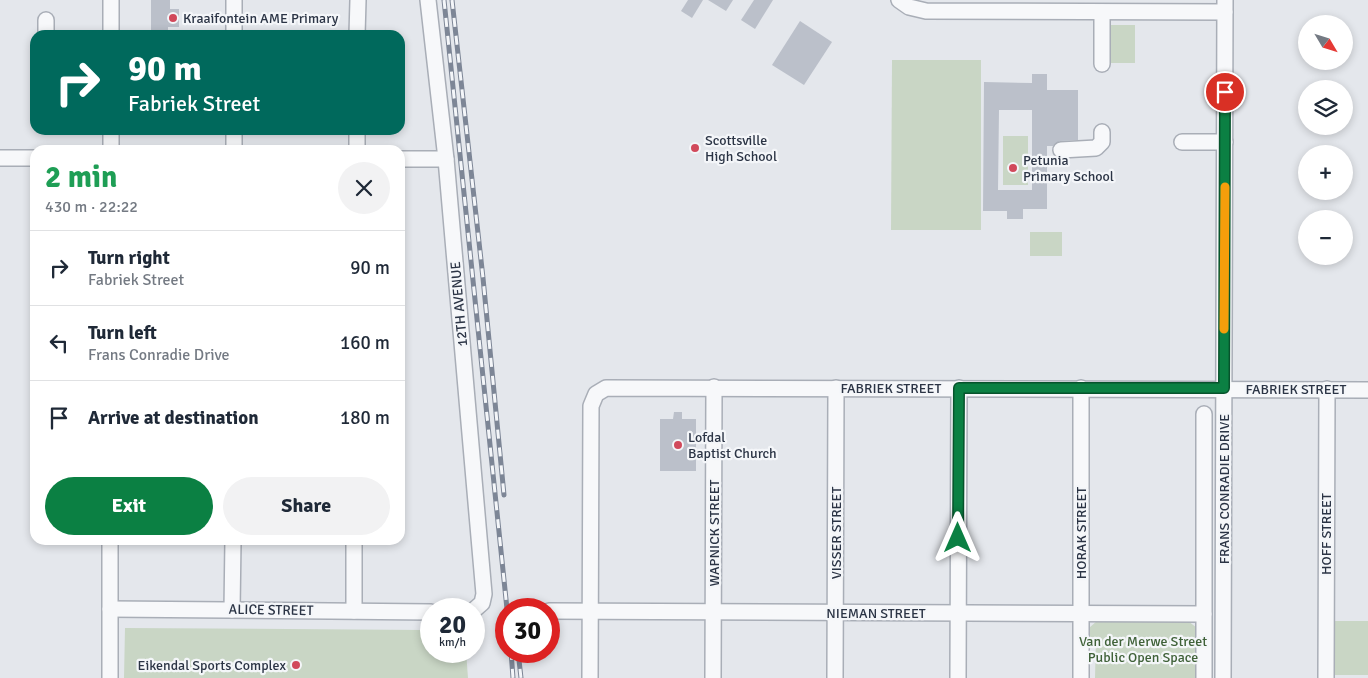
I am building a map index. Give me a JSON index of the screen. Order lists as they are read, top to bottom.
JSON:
{
  "streets": {
    "street": [
      "12TH AVENUE",
      "FABRIEK STREET",
      "FRANS CONRADIE DRIVE",
      "WAPNICK STREET",
      "VISSER STREET",
      "HORAK STREET",
      "HOFF STREET",
      "ALICE STREET",
      "NIEMAN STREET"
    ]
  },
  "crossings": [
    ["FABRIEK STREET", "FRANS CONRADIE DRIVE"],
    ["FABRIEK STREET", "WAPNICK STREET"],
    ["FABRIEK STREET", "VISSER STREET"],
    ["FABRIEK STREET", "HORAK STREET"],
    ["FABRIEK STREET", "HOFF STREET"],
    ["FABRIEK STREET", "NIEMAN STREET"],
    ["WAPNICK STREET", "NIEMAN STREET"],
    ["VISSER STREET", "NIEMAN STREET"],
    ["HORAK STREET", "NIEMAN STREET"]
  ],
  "parks": ["Van der Merwe Street Public Open Space"],
  "places": [
    "Kraaifontein AME Primary",
    "Scottsville High School",
    "Petunia Primary School",
    "Lofdal Baptist Church",
    "Eikendal Sports Complex"
  ],
  "north": "bottom right",
  "page": {
    "map_buttons": ["+", "−"],
    "turn": ["90 m", "Fabriek Street"],
    "heading": ["2 min", "430 m · 22:22"],
    "list": [
      {
        "name": "Turn right",
        "note": "Fabriek Street",
        "value": "90 m"
      },
      {
        "name": "Turn left",
        "note": "Frans Conradie Drive",
        "value": "160 m"
      },
      {
        "name": "Arrive at destination",
        "value": "180 m"
      }
    ],
    "buttons": ["Exit", "Share"],
    "speed": "20 km/h",
    "limit": "30"
  }
}
